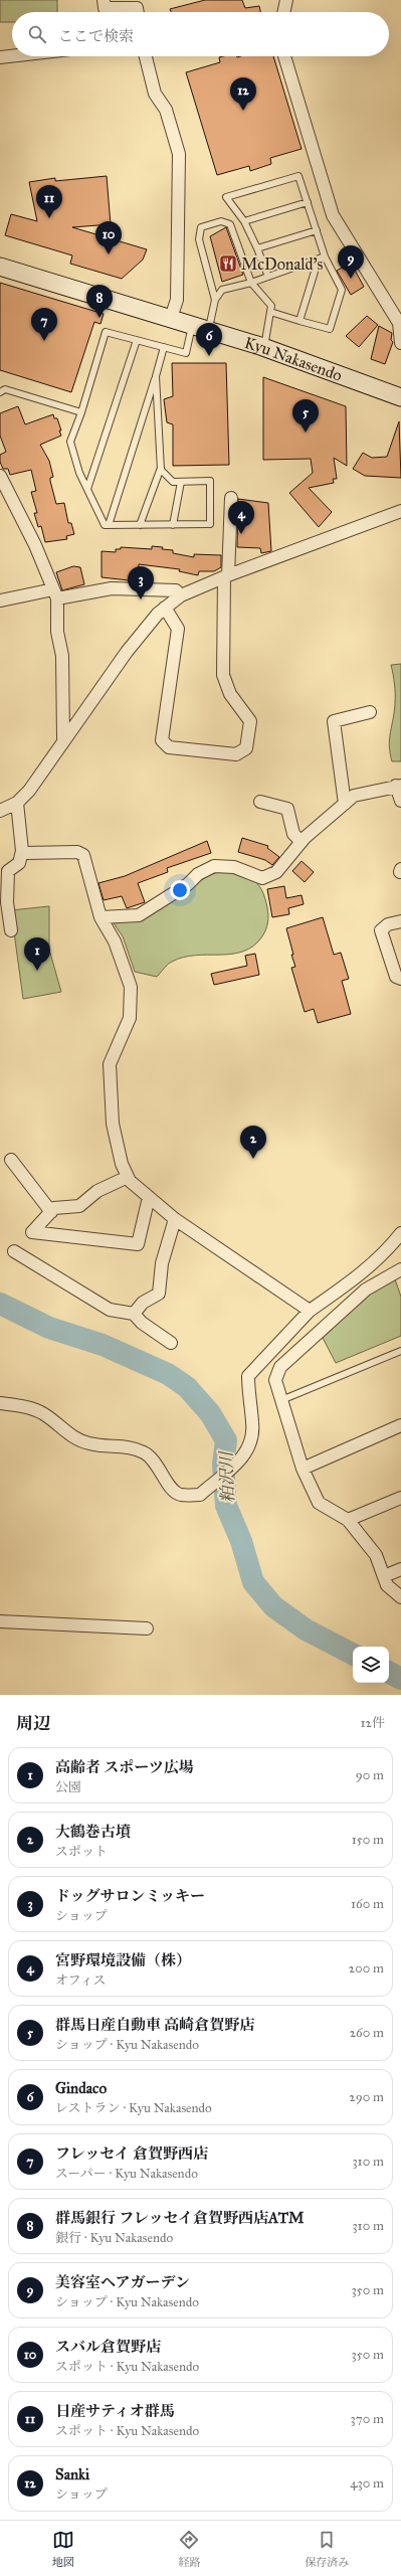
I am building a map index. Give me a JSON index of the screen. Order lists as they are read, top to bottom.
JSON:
{
  "streets": {
    "main road": ["Kyu Nakasendo"]
  },
  "water": ["粕沢川"],
  "places": {
    "restaurant": ["McDonald's"]
  },
  "page": {
    "search": "ここで検索",
    "pins": [
      "12",
      "11",
      "10",
      "9",
      "8",
      "7",
      "6",
      "5",
      "4",
      "3",
      "1",
      "2"
    ],
    "heading": ["周辺", "12件"],
    "list": [
      {
        "mark": "1",
        "name": "高齢者 スポーツ広場",
        "note": "公園",
        "value": "90 m"
      },
      {
        "mark": "2",
        "name": "大鶴巻古墳",
        "note": "スポット",
        "value": "150 m"
      },
      {
        "mark": "3",
        "name": "ドッグサロンミッキー",
        "note": "ショップ",
        "value": "160 m"
      },
      {
        "mark": "4",
        "name": "宮野環境設備（株）",
        "note": "オフィス",
        "value": "200 m"
      },
      {
        "mark": "5",
        "name": "群馬日産自動車 高崎倉賀野店",
        "note": "ショップ · Kyu Nakasendo",
        "value": "260 m"
      },
      {
        "mark": "6",
        "name": "Gindaco",
        "note": "レストラン · Kyu Nakasendo",
        "value": "290 m"
      },
      {
        "mark": "7",
        "name": "フレッセイ 倉賀野西店",
        "note": "スーパー · Kyu Nakasendo",
        "value": "310 m"
      },
      {
        "mark": "8",
        "name": "群馬銀行 フレッセイ倉賀野西店ATM",
        "note": "銀行 · Kyu Nakasendo",
        "value": "310 m"
      },
      {
        "mark": "9",
        "name": "美容室ヘアガーデン",
        "note": "ショップ · Kyu Nakasendo",
        "value": "350 m"
      },
      {
        "mark": "10",
        "name": "スバル倉賀野店",
        "note": "スポット · Kyu Nakasendo",
        "value": "350 m"
      },
      {
        "mark": "11",
        "name": "日産サティオ群馬",
        "note": "スポット · Kyu Nakasendo",
        "value": "370 m"
      },
      {
        "mark": "12",
        "name": "Sanki",
        "note": "ショップ",
        "value": "430 m"
      }
    ],
    "nav": ["地図", "経路", "保存済み"]
  }
}
